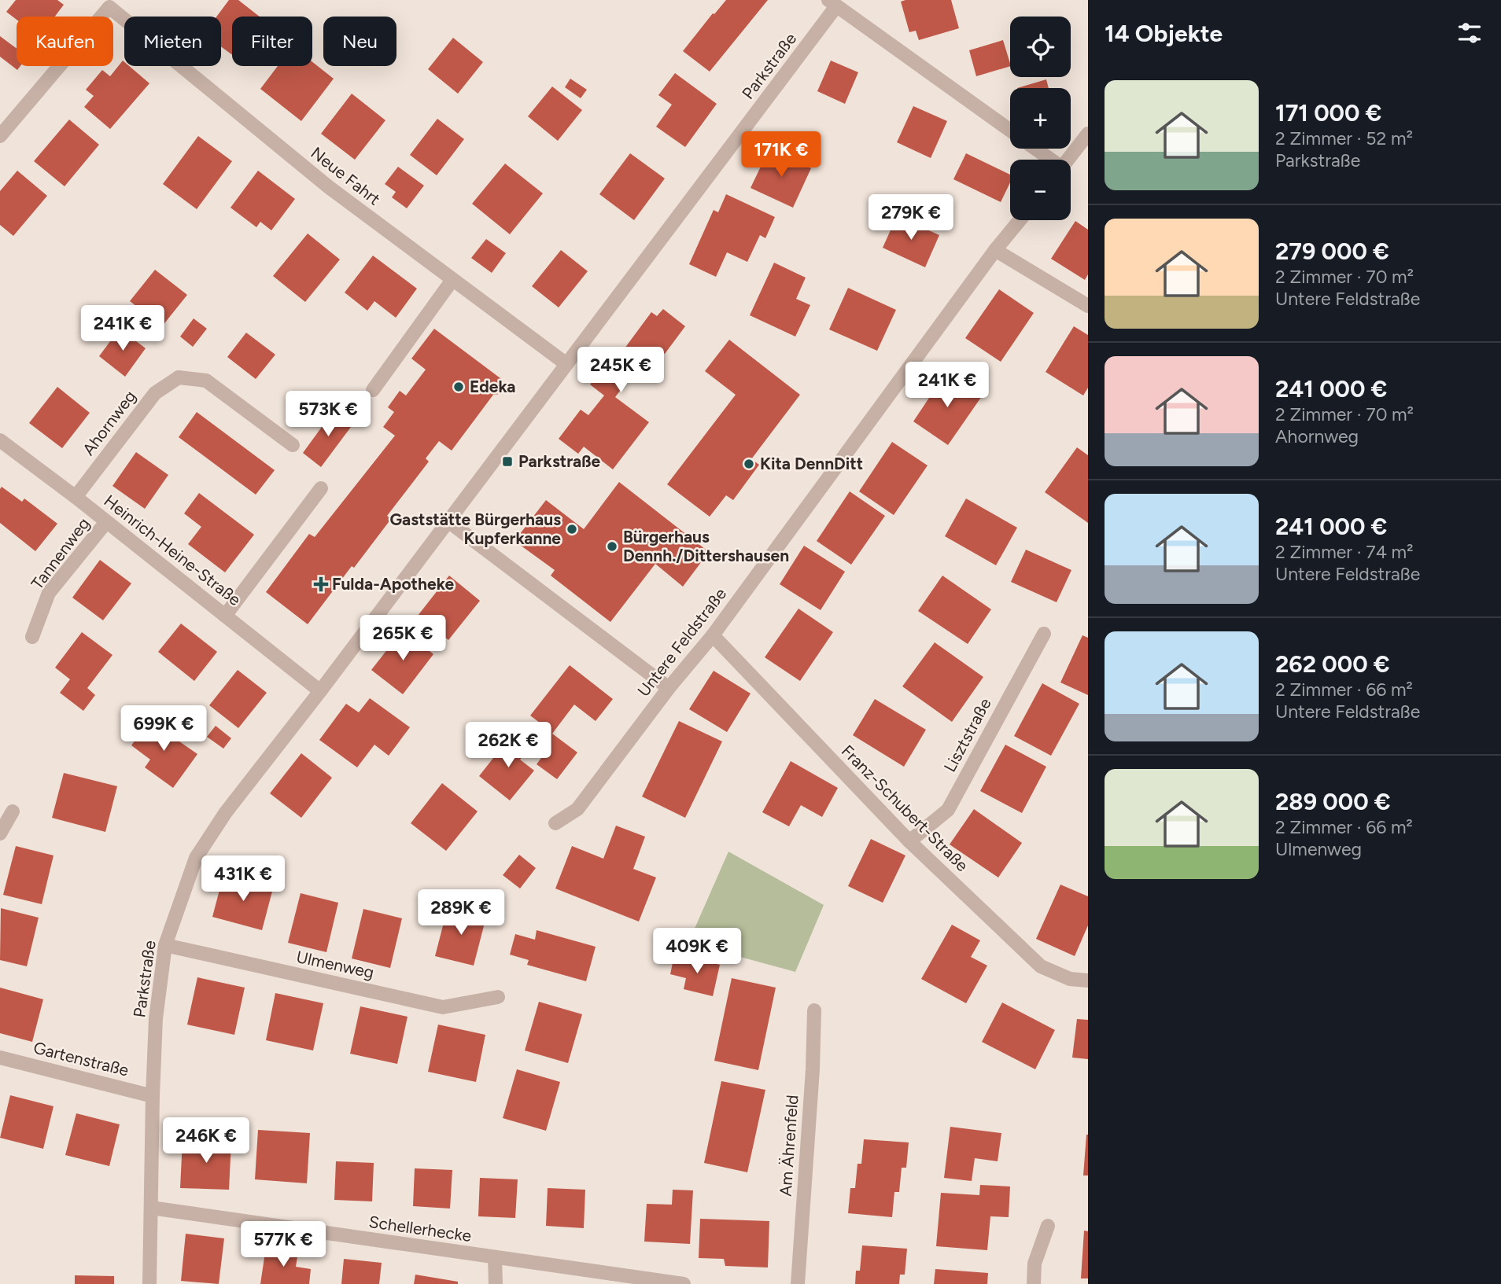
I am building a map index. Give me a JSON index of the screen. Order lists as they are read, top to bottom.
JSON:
{
  "streets": {
    "street": [
      "Parkstraße",
      "Neue Fahrt",
      "Ahornweg",
      "Heinrich-Heine-Straße",
      "Tannenweg",
      "Untere Feldstraße",
      "Lisztstraße",
      "Franz-Schubert-Straße",
      "Ulmenweg",
      "Gartenstraße",
      "Am Ährenfeld",
      "Schellerhecke"
    ]
  },
  "crossings": [
    ["Parkstraße", "Neue Fahrt"],
    ["Parkstraße", "Heinrich-Heine-Straße"],
    ["Parkstraße", "Ulmenweg"],
    ["Parkstraße", "Gartenstraße"],
    ["Parkstraße", "Schellerhecke"],
    ["Ahornweg", "Heinrich-Heine-Straße"],
    ["Heinrich-Heine-Straße", "Tannenweg"],
    ["Untere Feldstraße", "Franz-Schubert-Straße"],
    ["Lisztstraße", "Franz-Schubert-Straße"]
  ],
  "places": {
    "other": [
      "Edeka",
      "Kita DennDitt",
      "Gaststätte Bürgerhaus Kupferkanne",
      "Bürgerhaus Dennh./Dittershausen"
    ],
    "transit": ["Parkstraße"],
    "health": ["Fulda-Apotheke"]
  },
  "page": {
    "heading": "14 Objekte",
    "map_buttons": ["+", "−"],
    "chip": [
      "Kaufen",
      "Mieten",
      "Filter",
      "Neu"
    ],
    "list": [
      {
        "name": "171 000 €",
        "note": "2 Zimmer · 52 m² · Parkstraße"
      },
      {
        "name": "279 000 €",
        "note": "2 Zimmer · 70 m² · Untere Feldstraße"
      },
      {
        "name": "241 000 €",
        "note": "2 Zimmer · 70 m² · Ahornweg"
      },
      {
        "name": "241 000 €",
        "note": "2 Zimmer · 74 m² · Untere Feldstraße"
      },
      {
        "name": "262 000 €",
        "note": "2 Zimmer · 66 m² · Untere Feldstraße"
      },
      {
        "name": "289 000 €",
        "note": "2 Zimmer · 66 m² · Ulmenweg"
      }
    ],
    "price": [
      "171K €",
      "279K €",
      "241K €",
      "245K €",
      "241K €",
      "573K €",
      "265K €",
      "699K €",
      "262K €",
      "431K €",
      "289K €",
      "409K €",
      "246K €",
      "577K €"
    ]
  }
}
